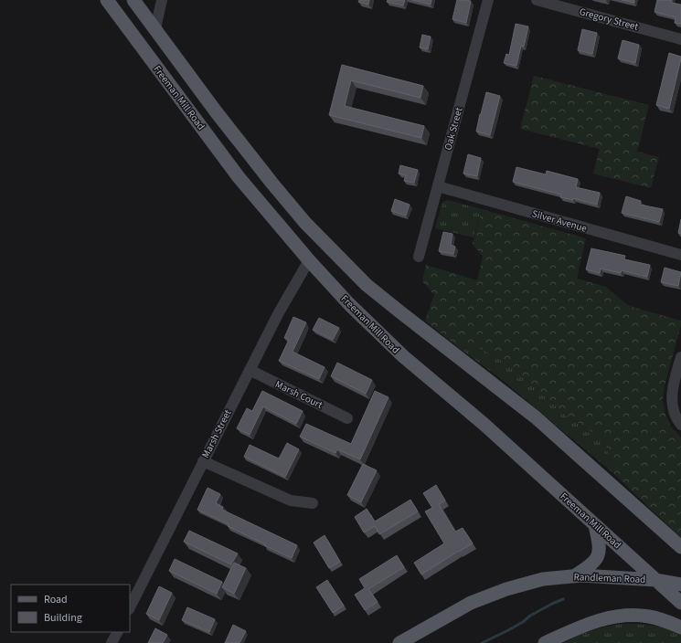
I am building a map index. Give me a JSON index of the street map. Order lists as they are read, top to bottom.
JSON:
{
  "streets": {
    "main road": ["Freeman Mill Road", "Randleman Road"],
    "street": [
      "Gregory Street",
      "Oak Street",
      "Silver Avenue",
      "Marsh Court",
      "Marsh Street"
    ]
  },
  "crossings": [
    ["Freeman Mill Road", "Marsh Street"],
    ["Freeman Mill Road", "Randleman Road"],
    ["Oak Street", "Silver Avenue"],
    ["Marsh Court", "Marsh Street"]
  ],
  "legend": ["Road", "Building"]
}
